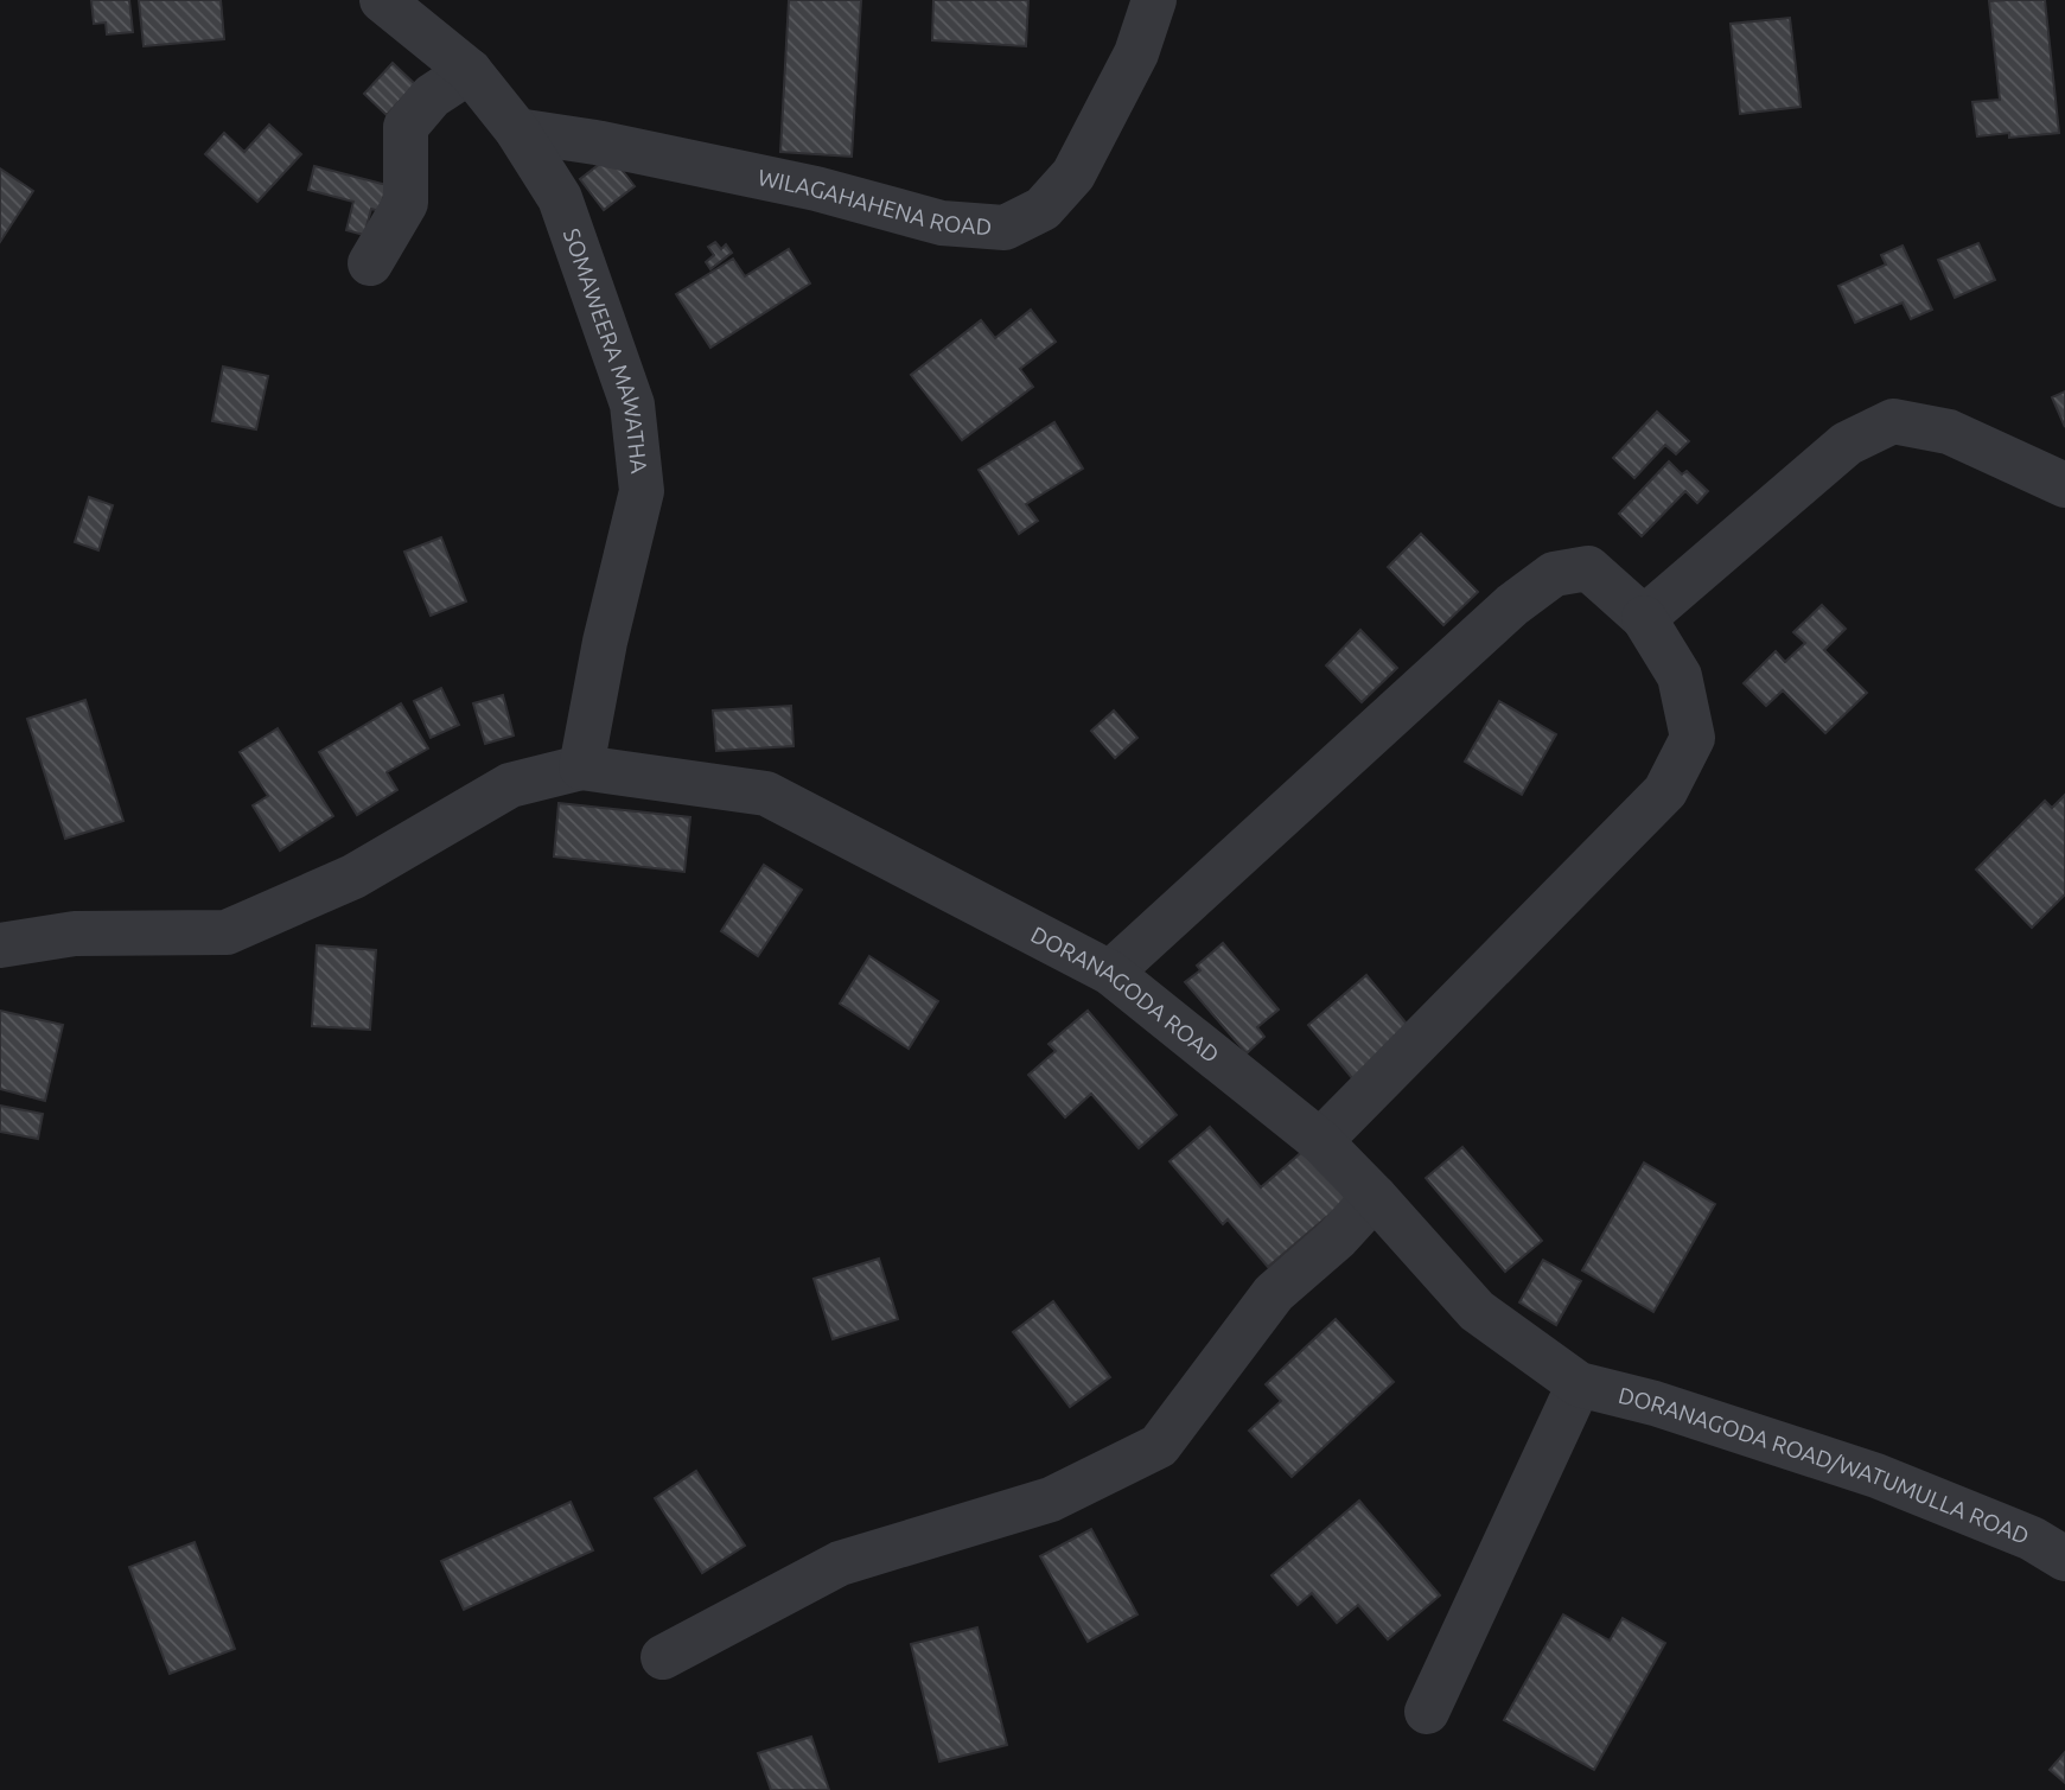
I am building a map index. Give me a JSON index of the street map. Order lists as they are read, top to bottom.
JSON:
{
  "streets": {
    "street": [
      "WILAGAHAHENA ROAD",
      "SOMAWEERA MAWATHA",
      "DORANAGODA ROAD",
      "DORANAGODA ROAD/WATUMULLA ROAD"
    ]
  },
  "crossings": [
    ["WILAGAHAHENA ROAD", "SOMAWEERA MAWATHA"],
    ["SOMAWEERA MAWATHA", "DORANAGODA ROAD"],
    ["DORANAGODA ROAD", "DORANAGODA ROAD/WATUMULLA ROAD"]
  ]
}
